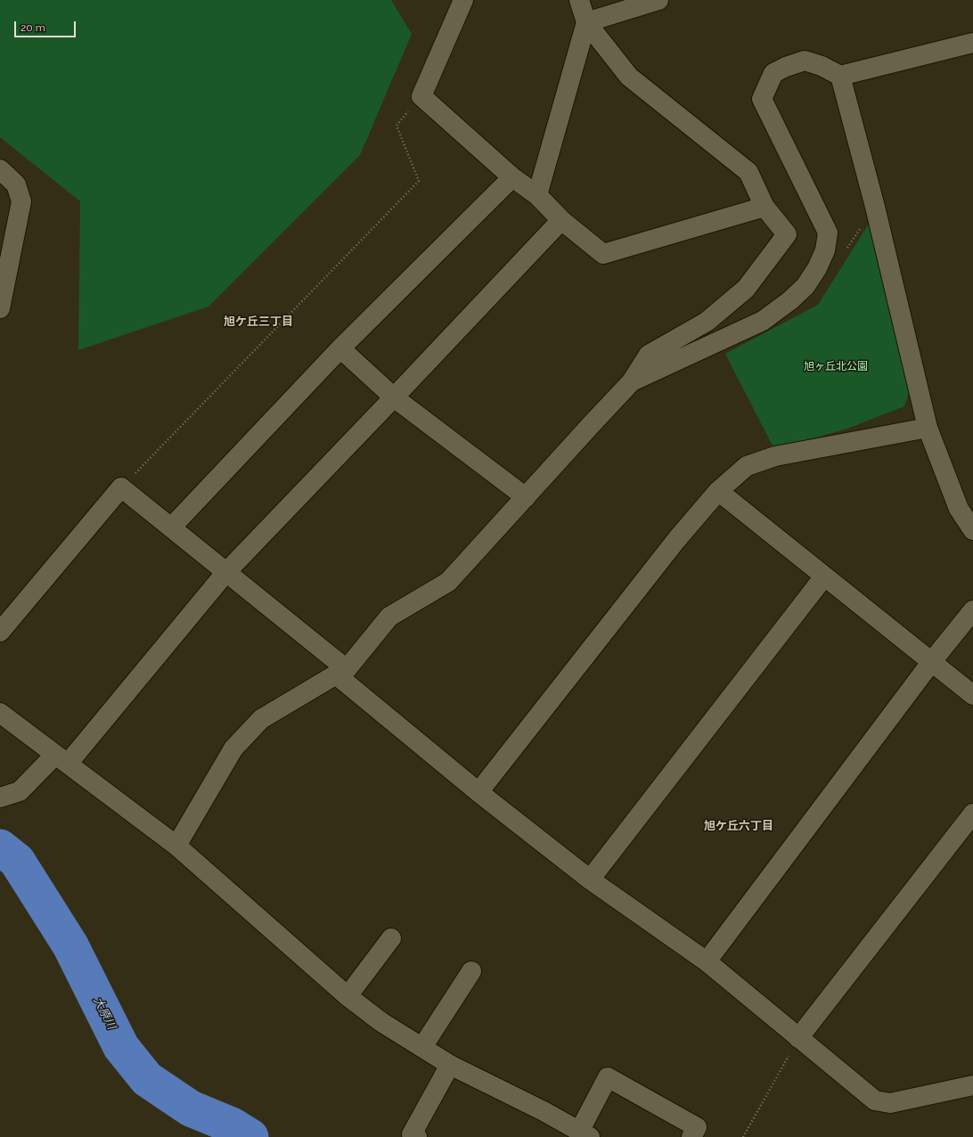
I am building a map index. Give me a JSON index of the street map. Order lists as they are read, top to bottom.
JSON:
{
  "districts": ["旭ケ丘三丁目", "旭ケ丘六丁目"],
  "water": ["大原川"],
  "parks": ["旭ヶ丘北公園"],
  "scale_bar": "20 m"
}
